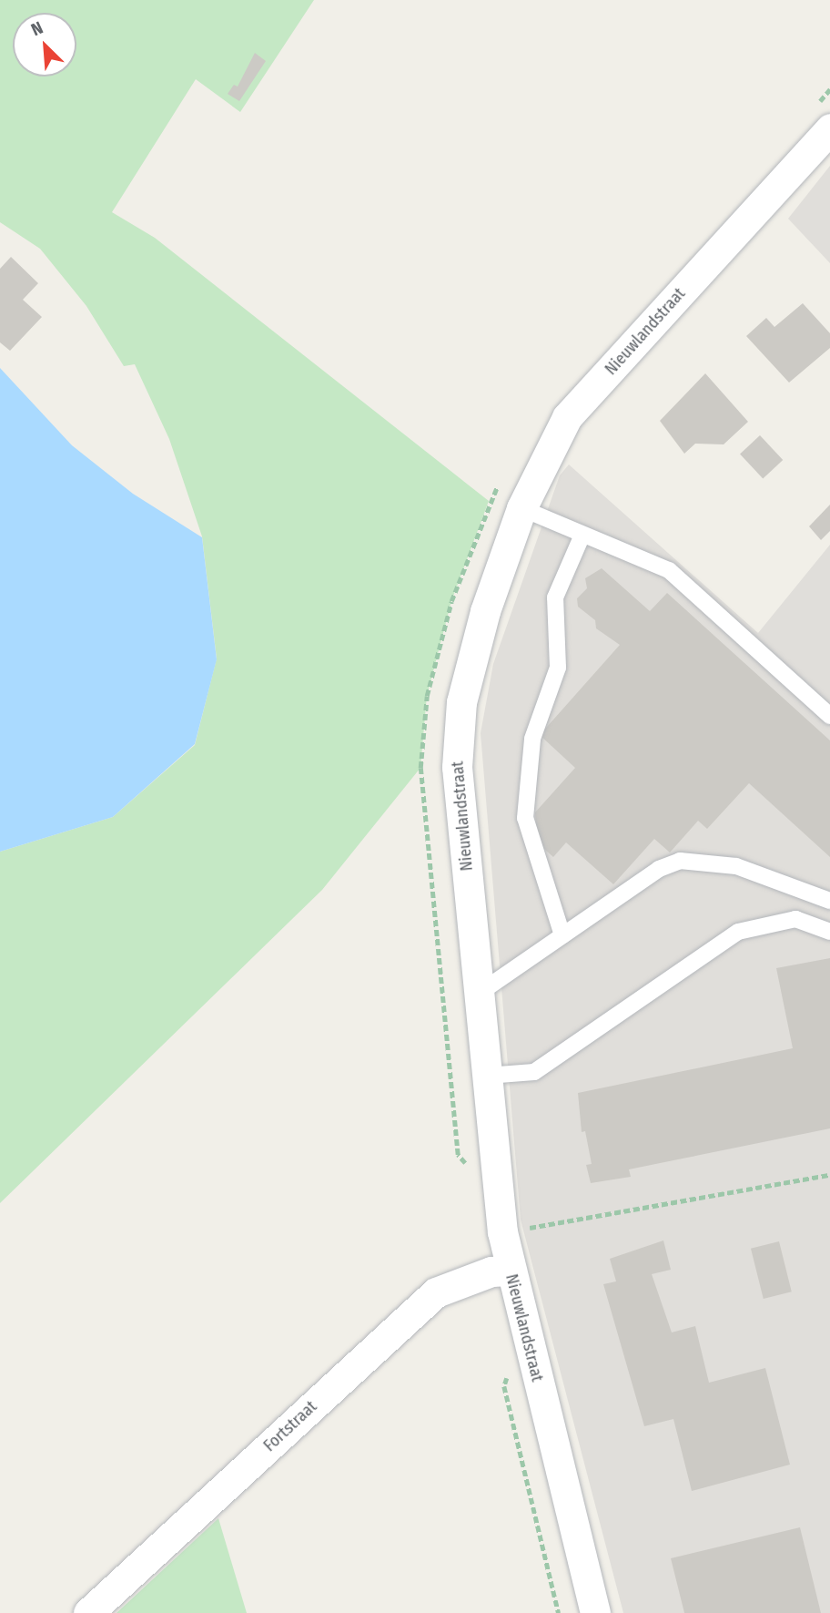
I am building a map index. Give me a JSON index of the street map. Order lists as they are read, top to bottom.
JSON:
{
  "streets": {
    "street": ["Nieuwlandstraat", "Fortstraat"]
  },
  "crossings": [
    ["Nieuwlandstraat", "Fortstraat"]
  ],
  "north": "top left"
}
